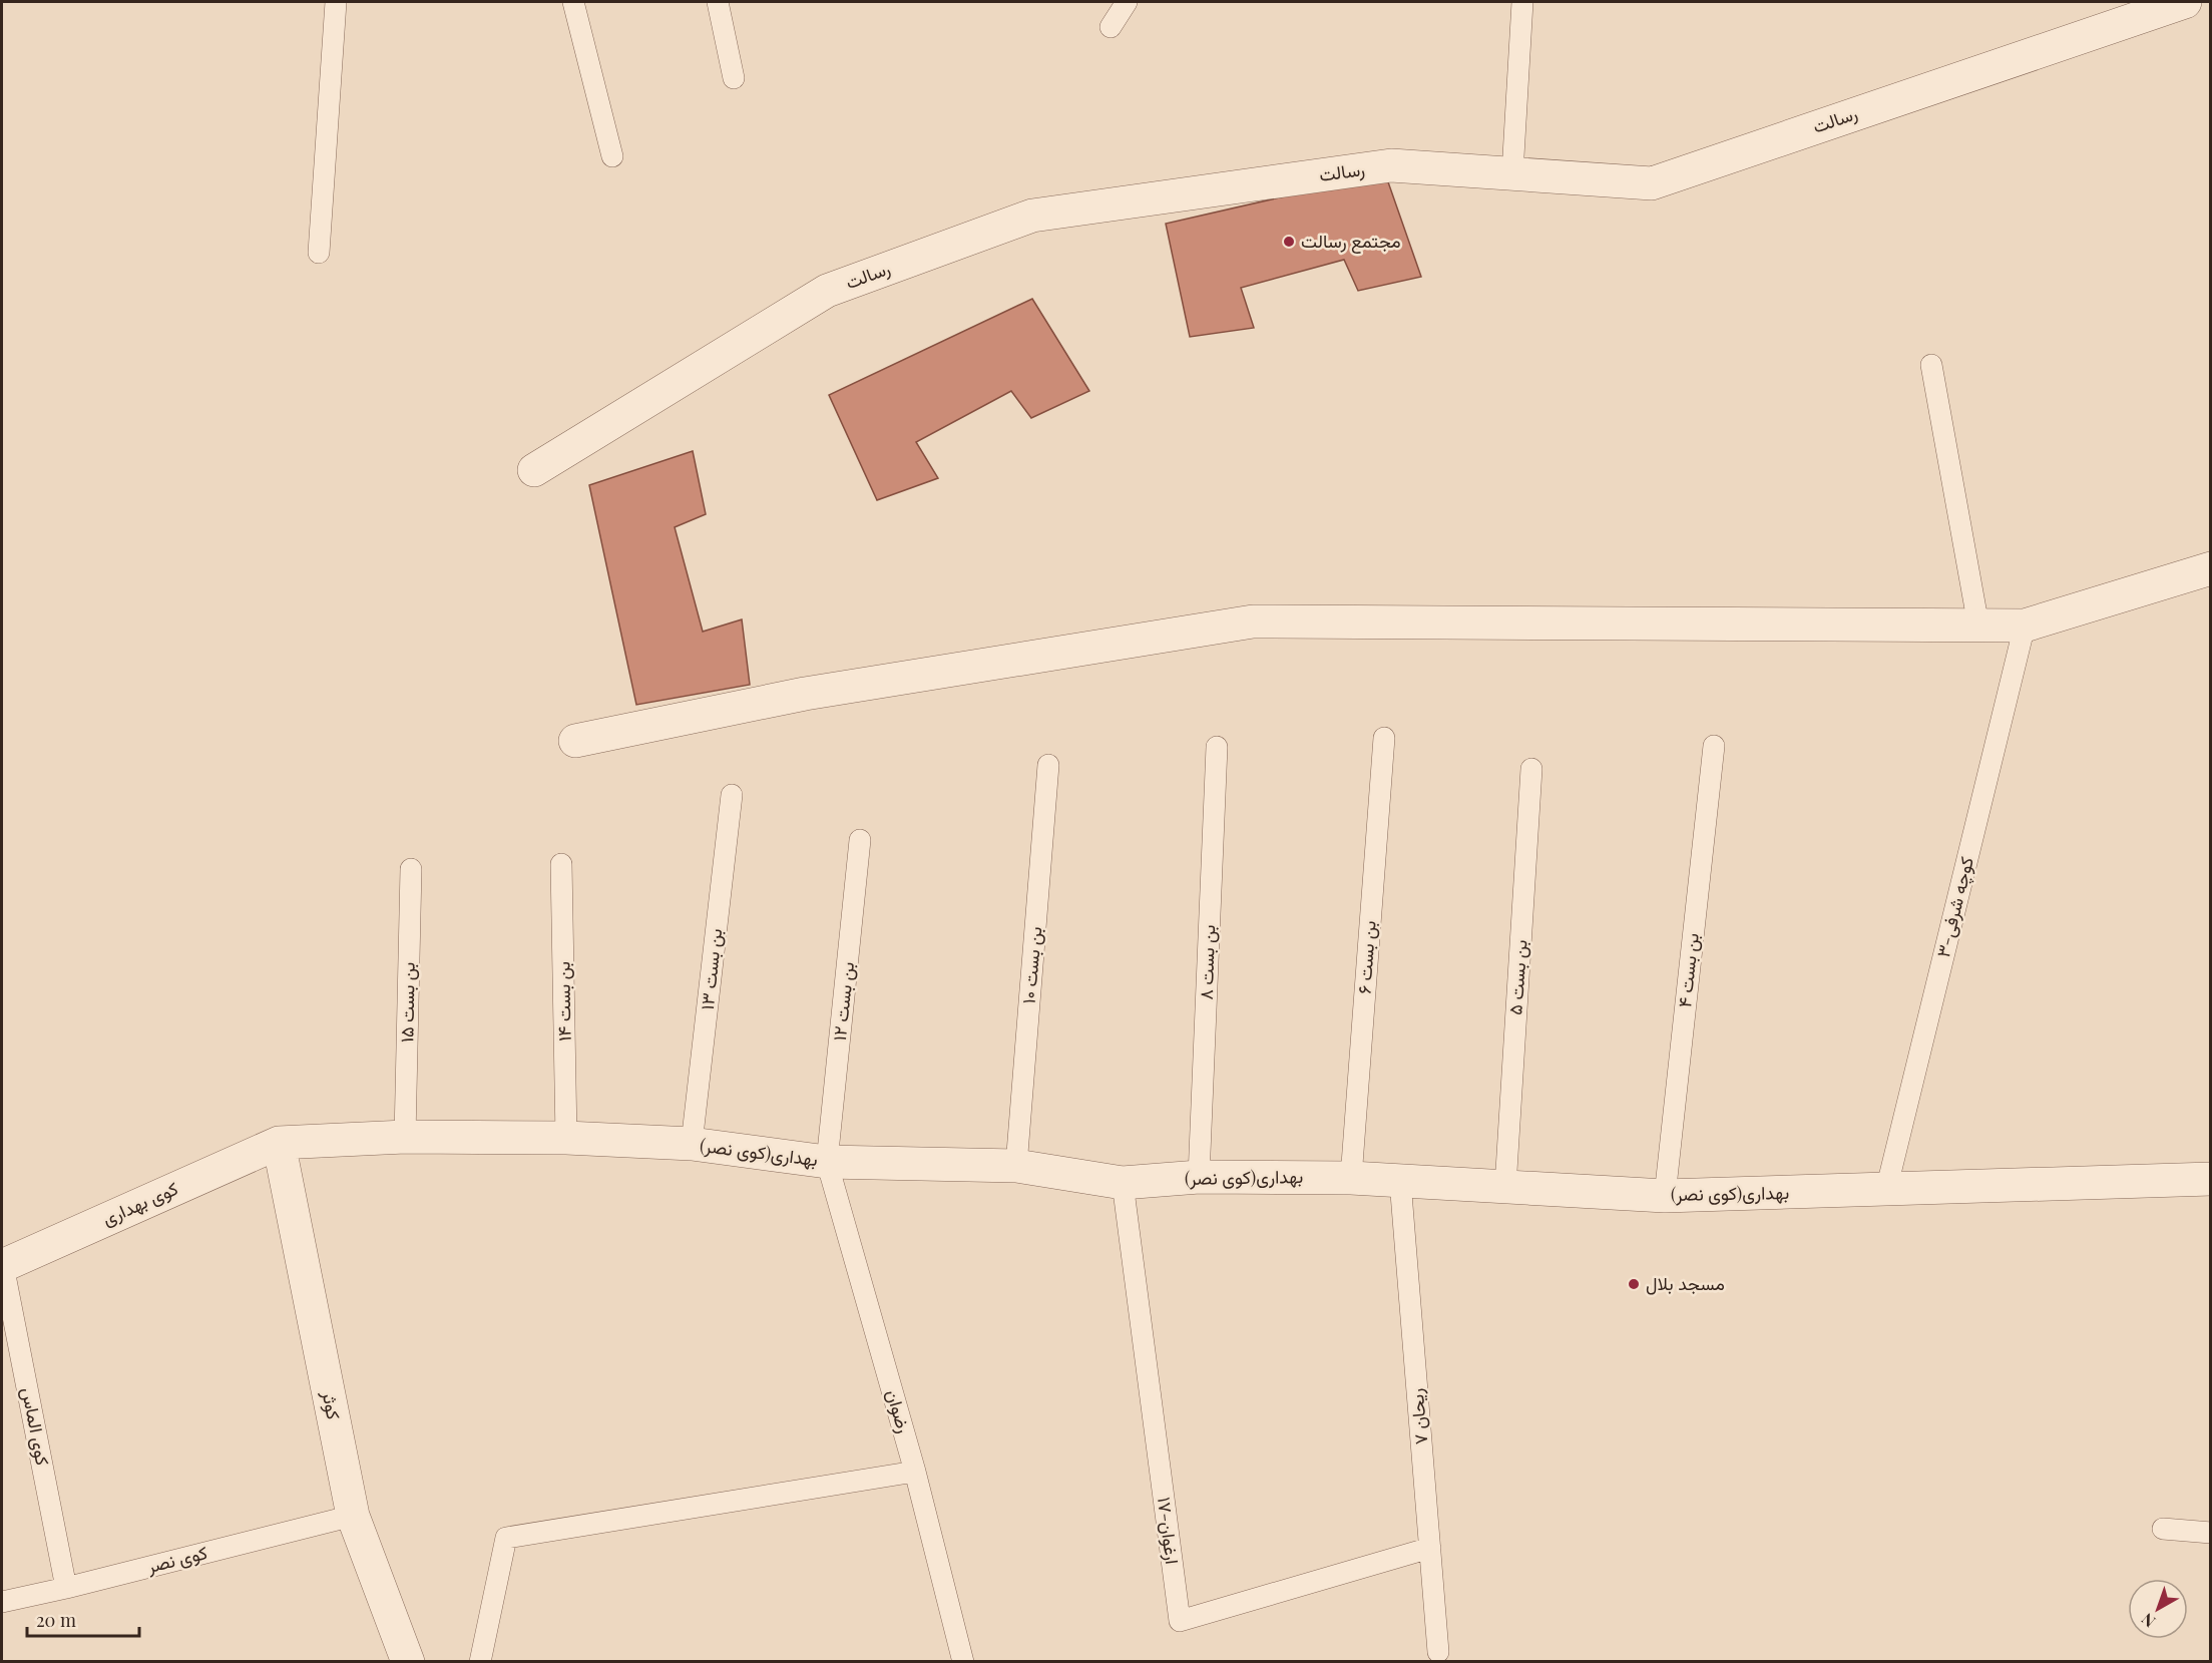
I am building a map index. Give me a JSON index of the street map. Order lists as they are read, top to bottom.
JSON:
{
  "streets": {
    "street": [
      "رسالت",
      "بهداری(کوی نصر)",
      "کوی بهداری",
      "کوثر"
    ],
    "lane": [
      "کوچه شرفی-۳",
      "بن بست ۶",
      "بن بست ۸",
      "بن بست ۱۰",
      "بن بست ۱۳",
      "بن بست ۴",
      "بن بست ۵",
      "بن بست ۱۴",
      "بن بست ۱۲",
      "بن بست ۱۵",
      "رضوان",
      "ریحان ۷",
      "کوی الماس",
      "ارغوان-۱۷",
      "کوی نصر"
    ]
  },
  "crossings": [
    ["کوچه شرفی-۳", "بهداری(کوی نصر)"],
    ["بن بست ۶", "بهداری(کوی نصر)"],
    ["بن بست ۸", "بهداری(کوی نصر)"],
    ["بن بست ۱۰", "بهداری(کوی نصر)"],
    ["بن بست ۱۳", "بهداری(کوی نصر)"],
    ["بن بست ۴", "بهداری(کوی نصر)"],
    ["بن بست ۵", "بهداری(کوی نصر)"],
    ["بن بست ۱۴", "بهداری(کوی نصر)"],
    ["بن بست ۱۲", "بهداری(کوی نصر)"],
    ["بن بست ۱۲", "رضوان"],
    ["بن بست ۱۵", "بهداری(کوی نصر)"],
    ["بهداری(کوی نصر)", "کوی بهداری"],
    ["بهداری(کوی نصر)", "کوثر"],
    ["بهداری(کوی نصر)", "رضوان"],
    ["بهداری(کوی نصر)", "ریحان ۷"],
    ["بهداری(کوی نصر)", "ارغوان-۱۷"],
    ["کوی بهداری", "کوثر"],
    ["کوی بهداری", "کوی الماس"],
    ["کوثر", "کوی نصر"],
    ["ریحان ۷", "ارغوان-۱۷"],
    ["کوی الماس", "کوی نصر"]
  ],
  "places": ["مجتمع رسالت", "مسجد بلال"],
  "scale_bar": "20 m",
  "north": "bottom left"
}
